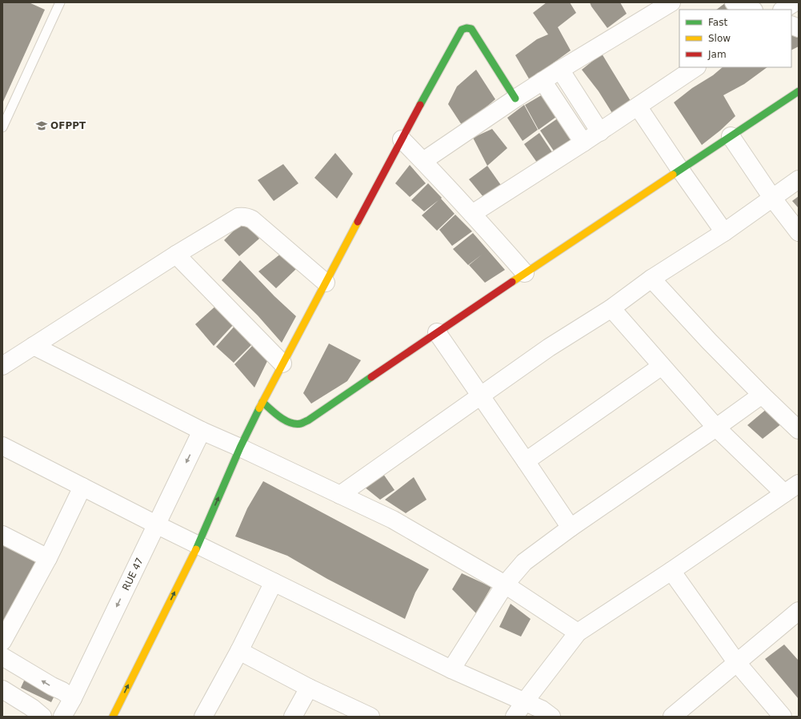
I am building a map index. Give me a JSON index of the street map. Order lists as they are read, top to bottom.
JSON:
{
  "streets": {
    "street": ["RUE 47"]
  },
  "places": {
    "school or university": ["OFPPT"]
  },
  "legend": ["Fast", "Slow", "Jam"]
}
